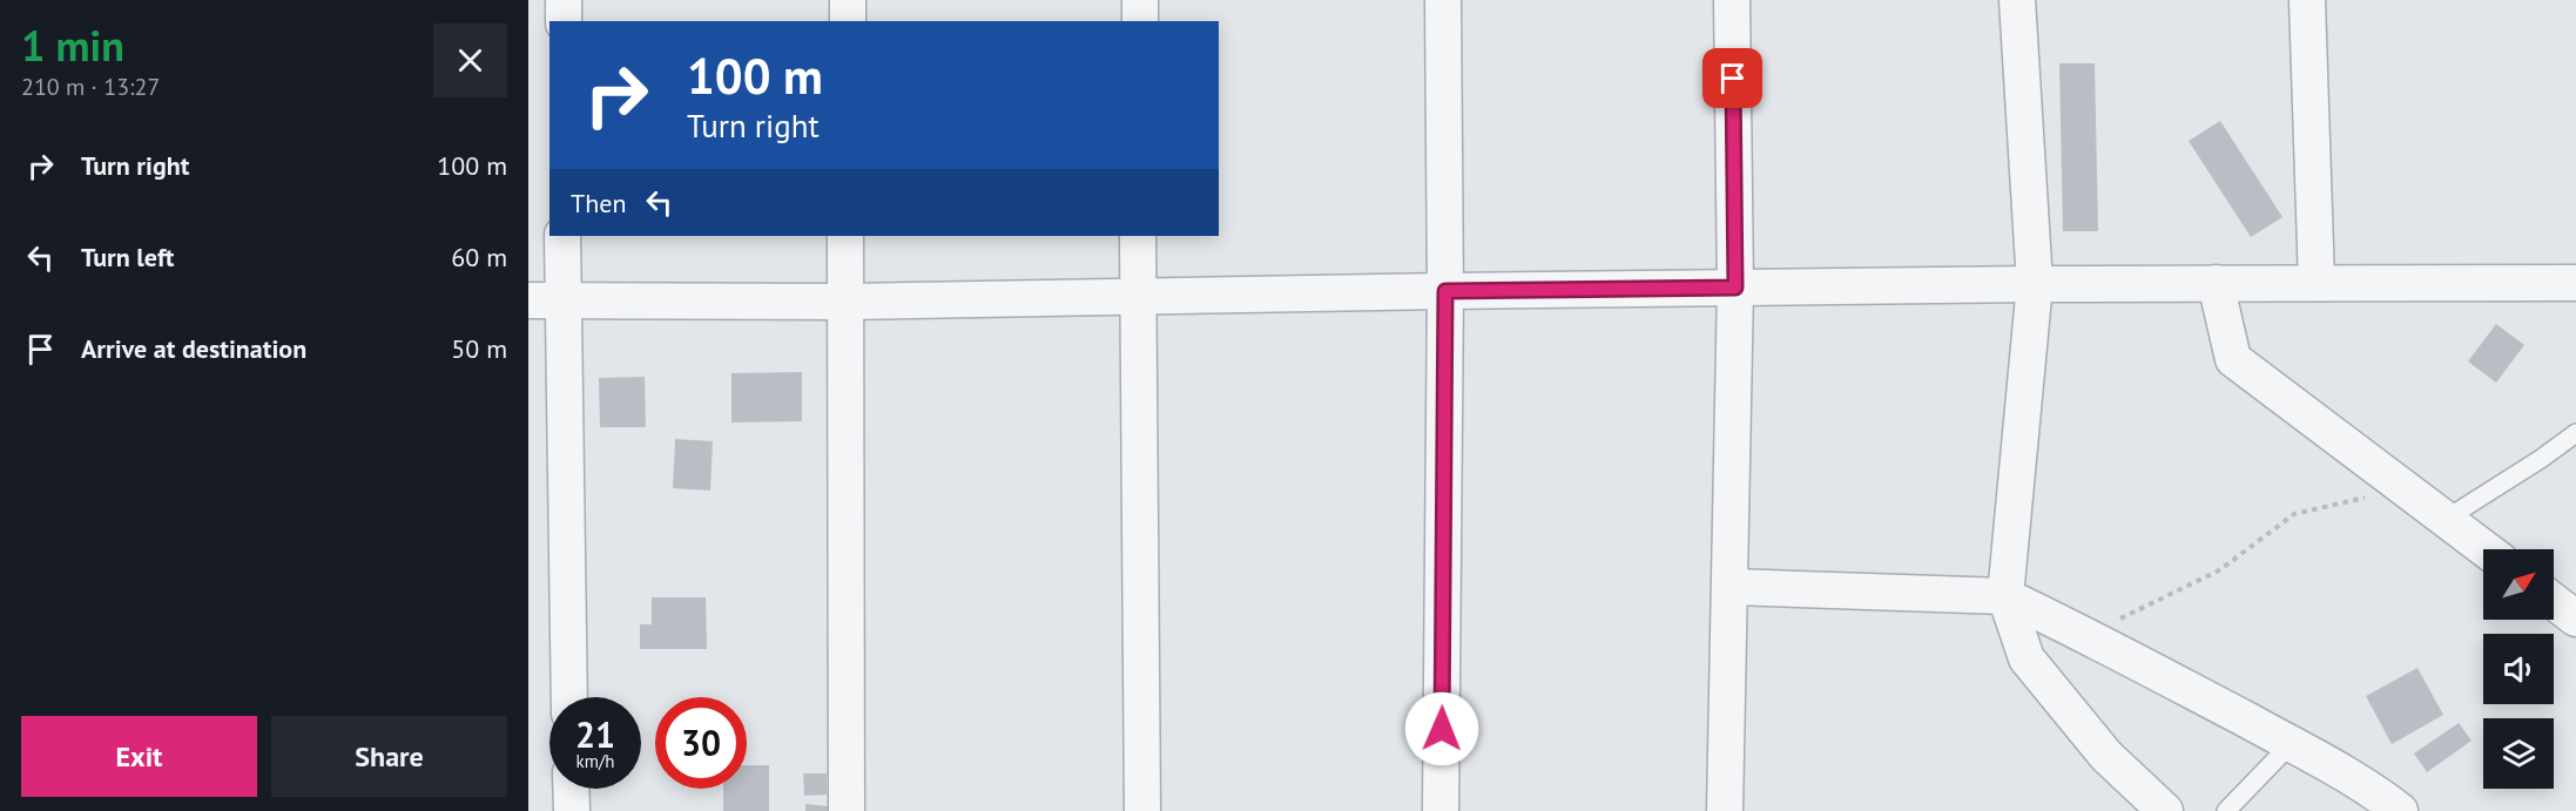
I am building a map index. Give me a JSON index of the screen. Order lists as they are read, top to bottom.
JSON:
{
  "north": "top right",
  "page": {
    "heading": ["1 min", "210 m · 13:27"],
    "turn": ["100 m", "Turn right"],
    "list": [
      {
        "name": "Turn right",
        "value": "100 m"
      },
      {
        "name": "Turn left",
        "value": "60 m"
      },
      {
        "name": "Arrive at destination",
        "value": "50 m"
      }
    ],
    "then": "Then",
    "speed": "21 km/h",
    "limit": "30",
    "buttons": ["Exit", "Share"]
  }
}
